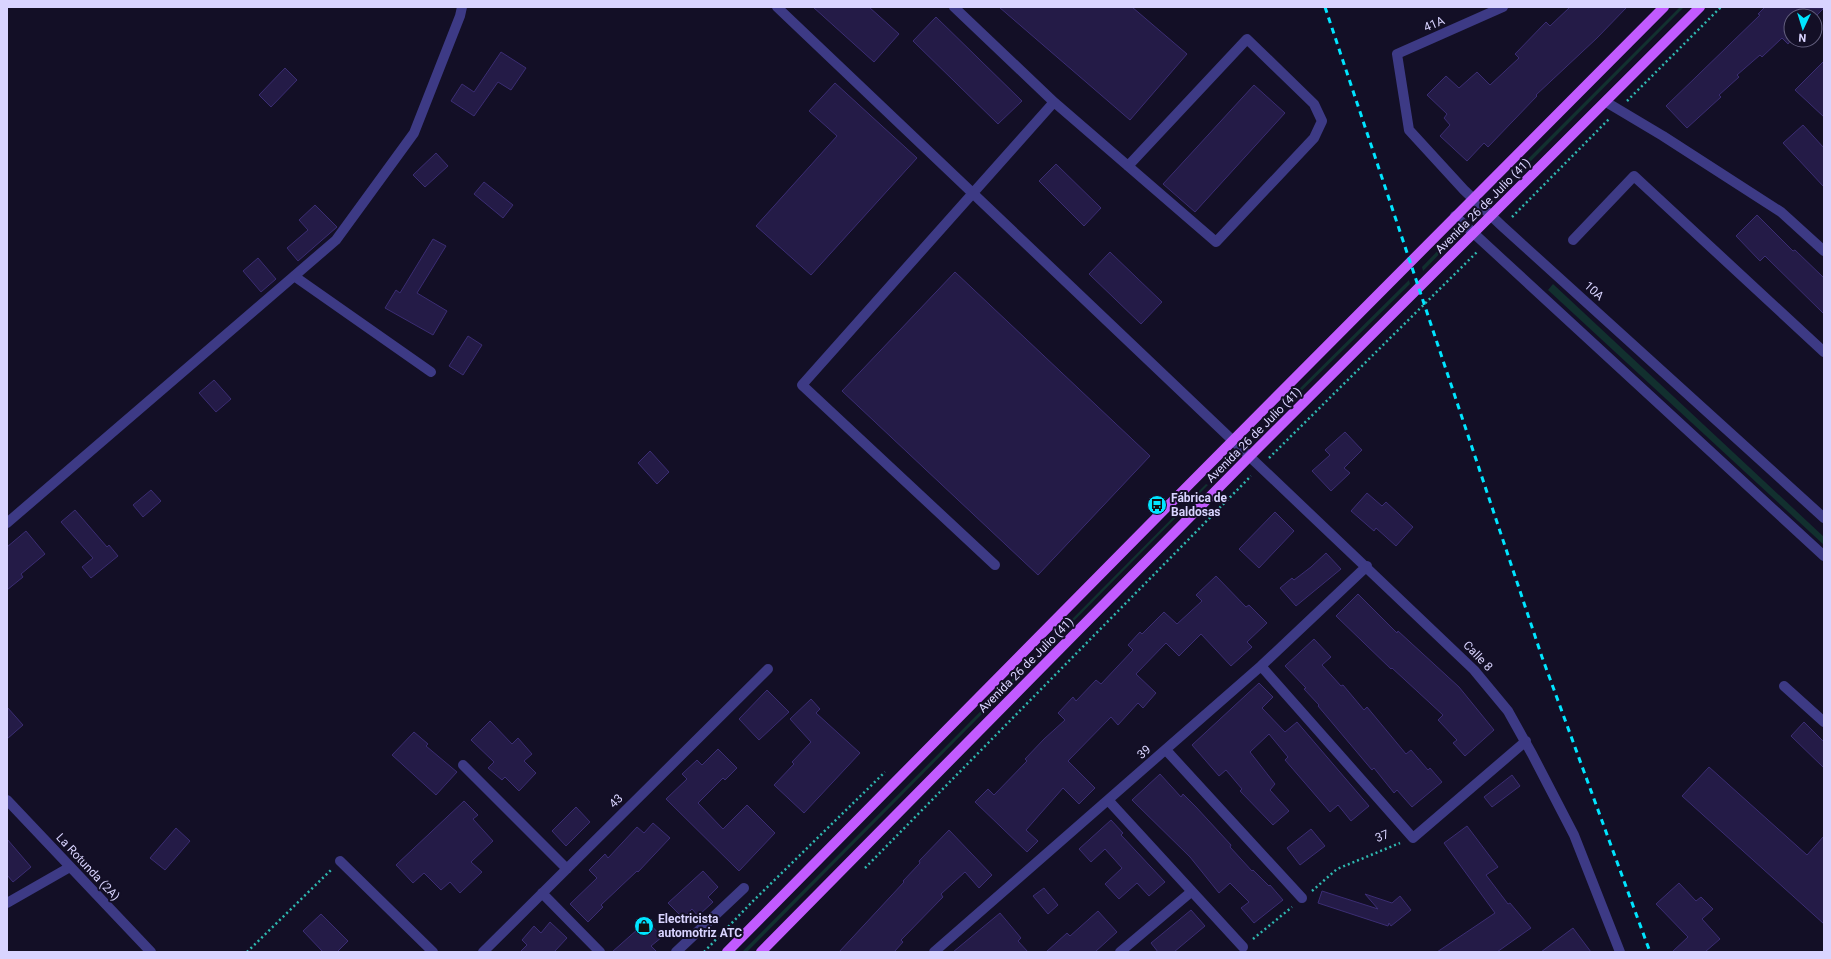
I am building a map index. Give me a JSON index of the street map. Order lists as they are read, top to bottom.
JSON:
{
  "streets": {
    "main road": ["Avenida 26 de Julio (41)"],
    "street": [
      "41A",
      "10A",
      "Calle 8",
      "39",
      "43",
      "La Rotunda (2A)"
    ],
    "path": ["37"]
  },
  "crossings": [
    ["41A", "10A"],
    ["Avenida 26 de Julio (41)", "10A"],
    ["Avenida 26 de Julio (41)", "Calle 8"],
    ["Calle 8", "39"]
  ],
  "places": {
    "bus stop": ["Fábrica de Baldosas"],
    "shop": ["Electricista automotriz ATC"]
  },
  "north": "bottom"
}
